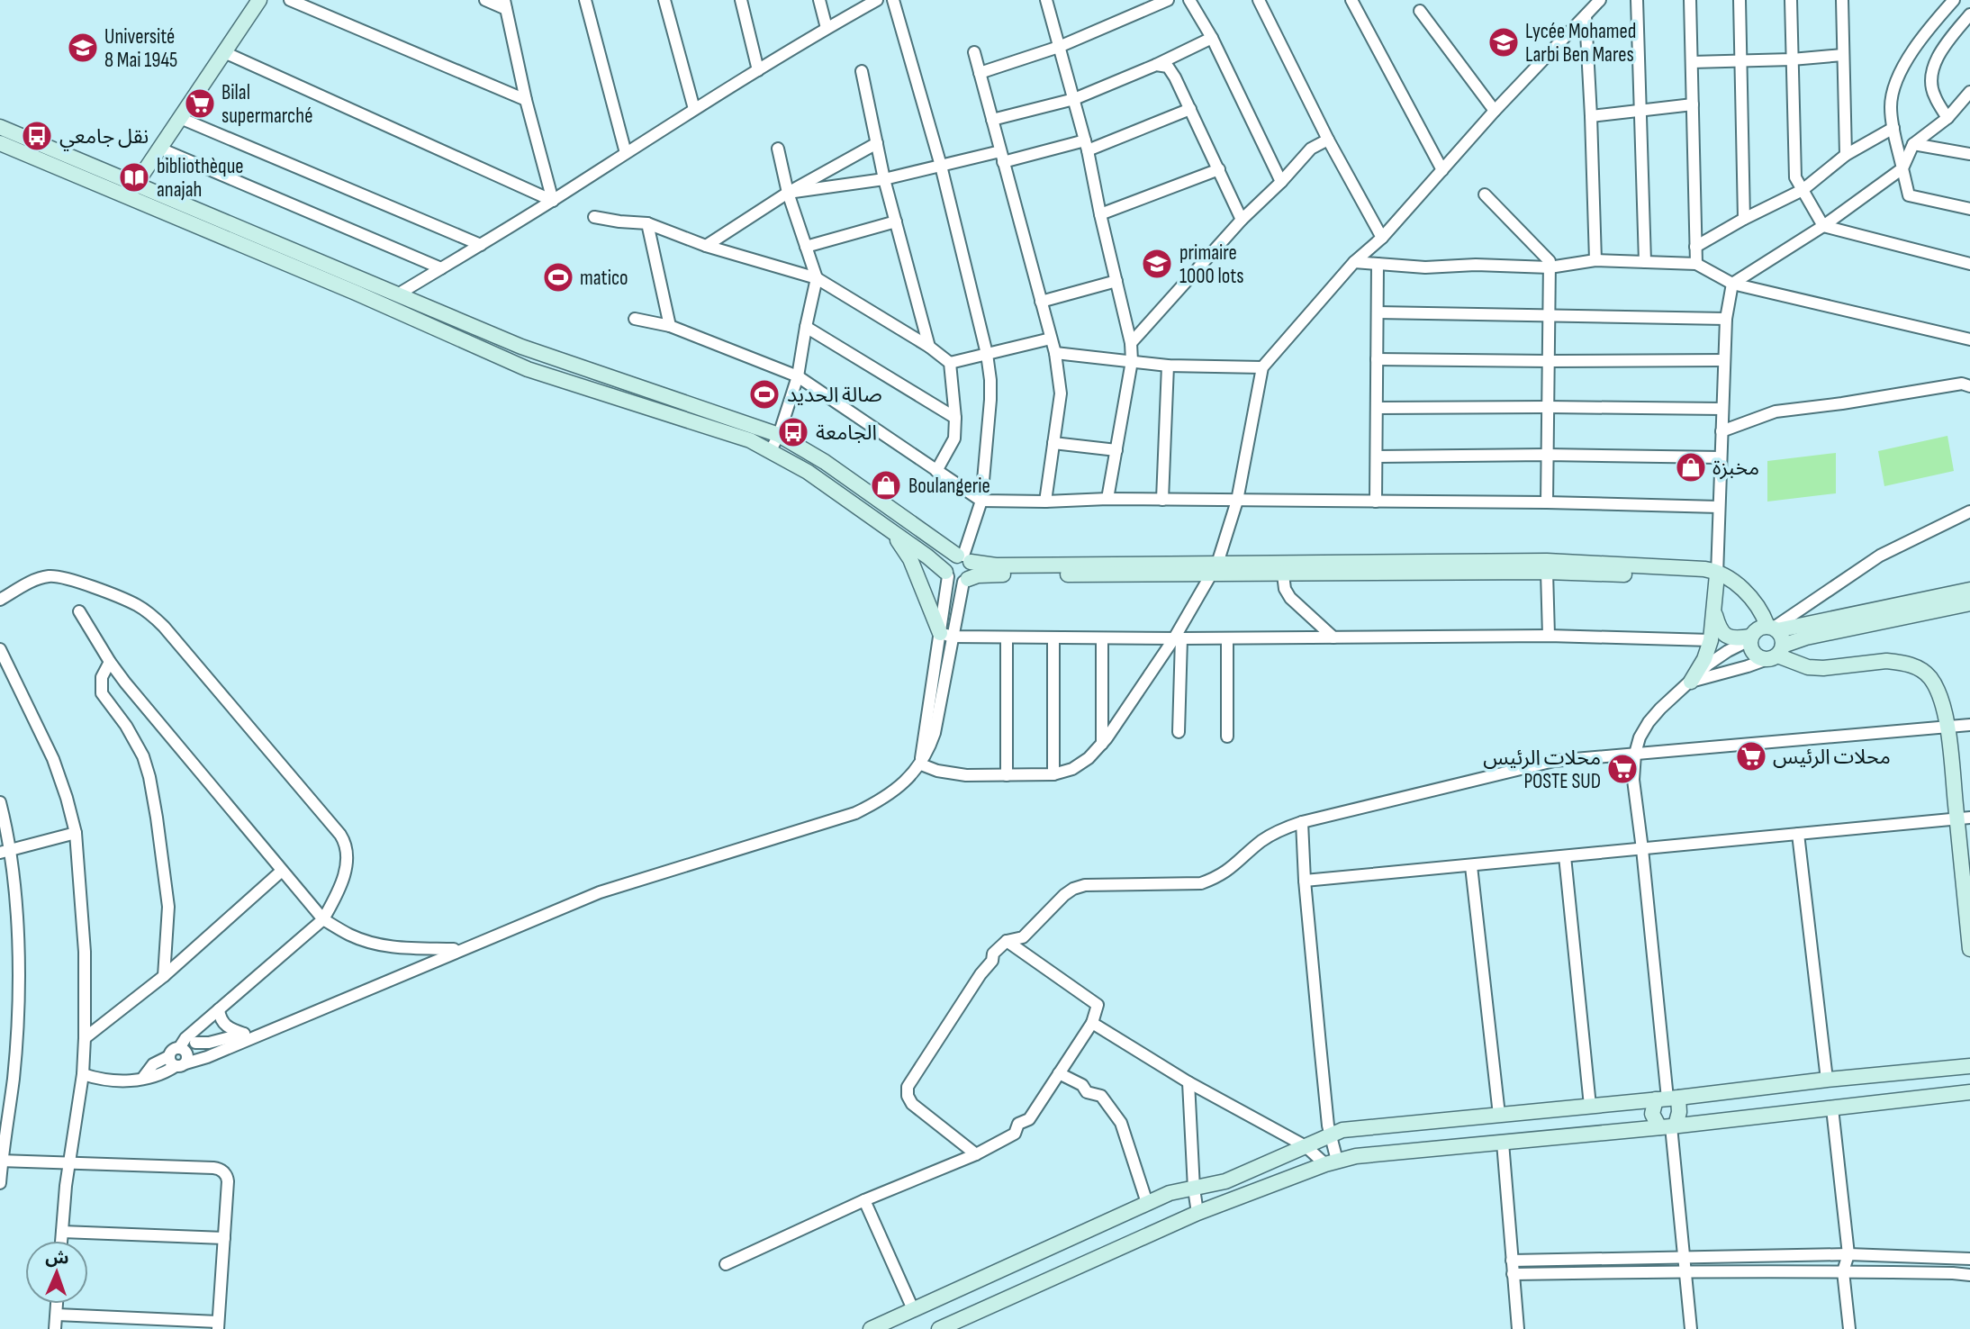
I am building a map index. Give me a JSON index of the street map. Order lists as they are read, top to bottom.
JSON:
{
  "places": {
    "school or university": ["Lycée Mohamed Larbi Ben Mares", "Université 8 Mai 1945", "primaire 1000 lots"],
    "supermarket": ["Bilal supermarché", "محلات الرئيس", "محلات الرئيس POSTE SUD"],
    "bus stop": ["نقل جامعي", "الجامعة"],
    "library": ["bibliothèque anajah"],
    "sports": ["matico", "صالة الحديد"],
    "shop": ["مخبزة", "Boulangerie"]
  },
  "north": "top"
}
